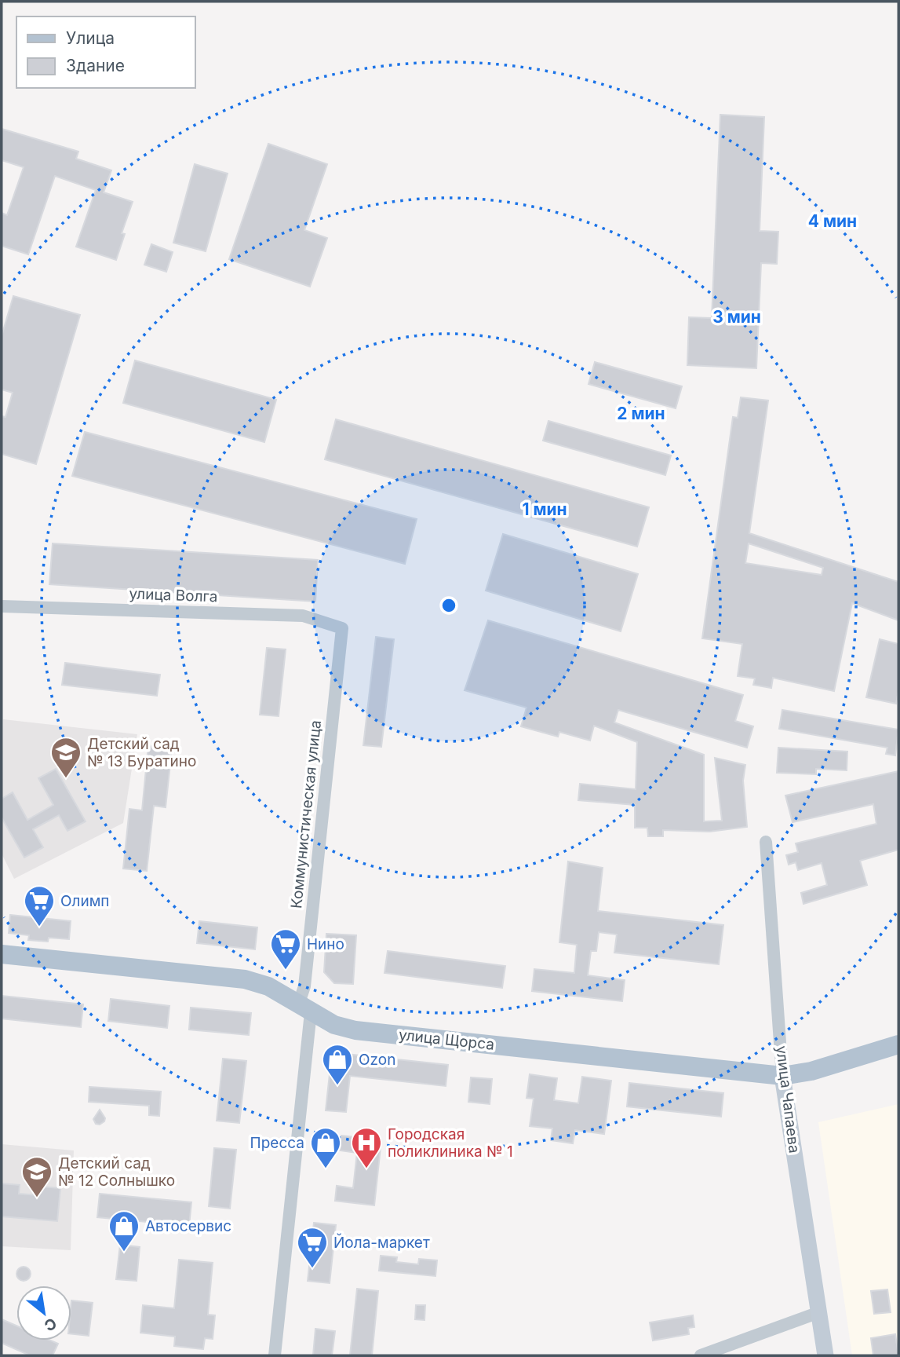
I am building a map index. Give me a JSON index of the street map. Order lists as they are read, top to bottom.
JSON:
{
  "streets": {
    "main road": ["улица Щорса", "улица Чапаева"],
    "street": ["улица Волга", "Коммунистическая улица"]
  },
  "crossings": [
    ["улица Волга", "Коммунистическая улица"],
    ["Коммунистическая улица", "улица Щорса"],
    ["улица Щорса", "улица Чапаева"]
  ],
  "places": {
    "school or university": ["Детский сад № 13 Буратино", "Детский сад № 12 Солнышко"],
    "supermarket": ["Олимп", "Нино", "Йола-маркет"],
    "shop": ["Ozon", "Пресса", "Автосервис"],
    "hospital": ["Городская поликлиника № 1"]
  },
  "legend": ["Улица", "Здание"],
  "north": "bottom right",
  "rings": [
    "4 мин",
    "3 мин",
    "2 мин",
    "1 мин"
  ]
}
